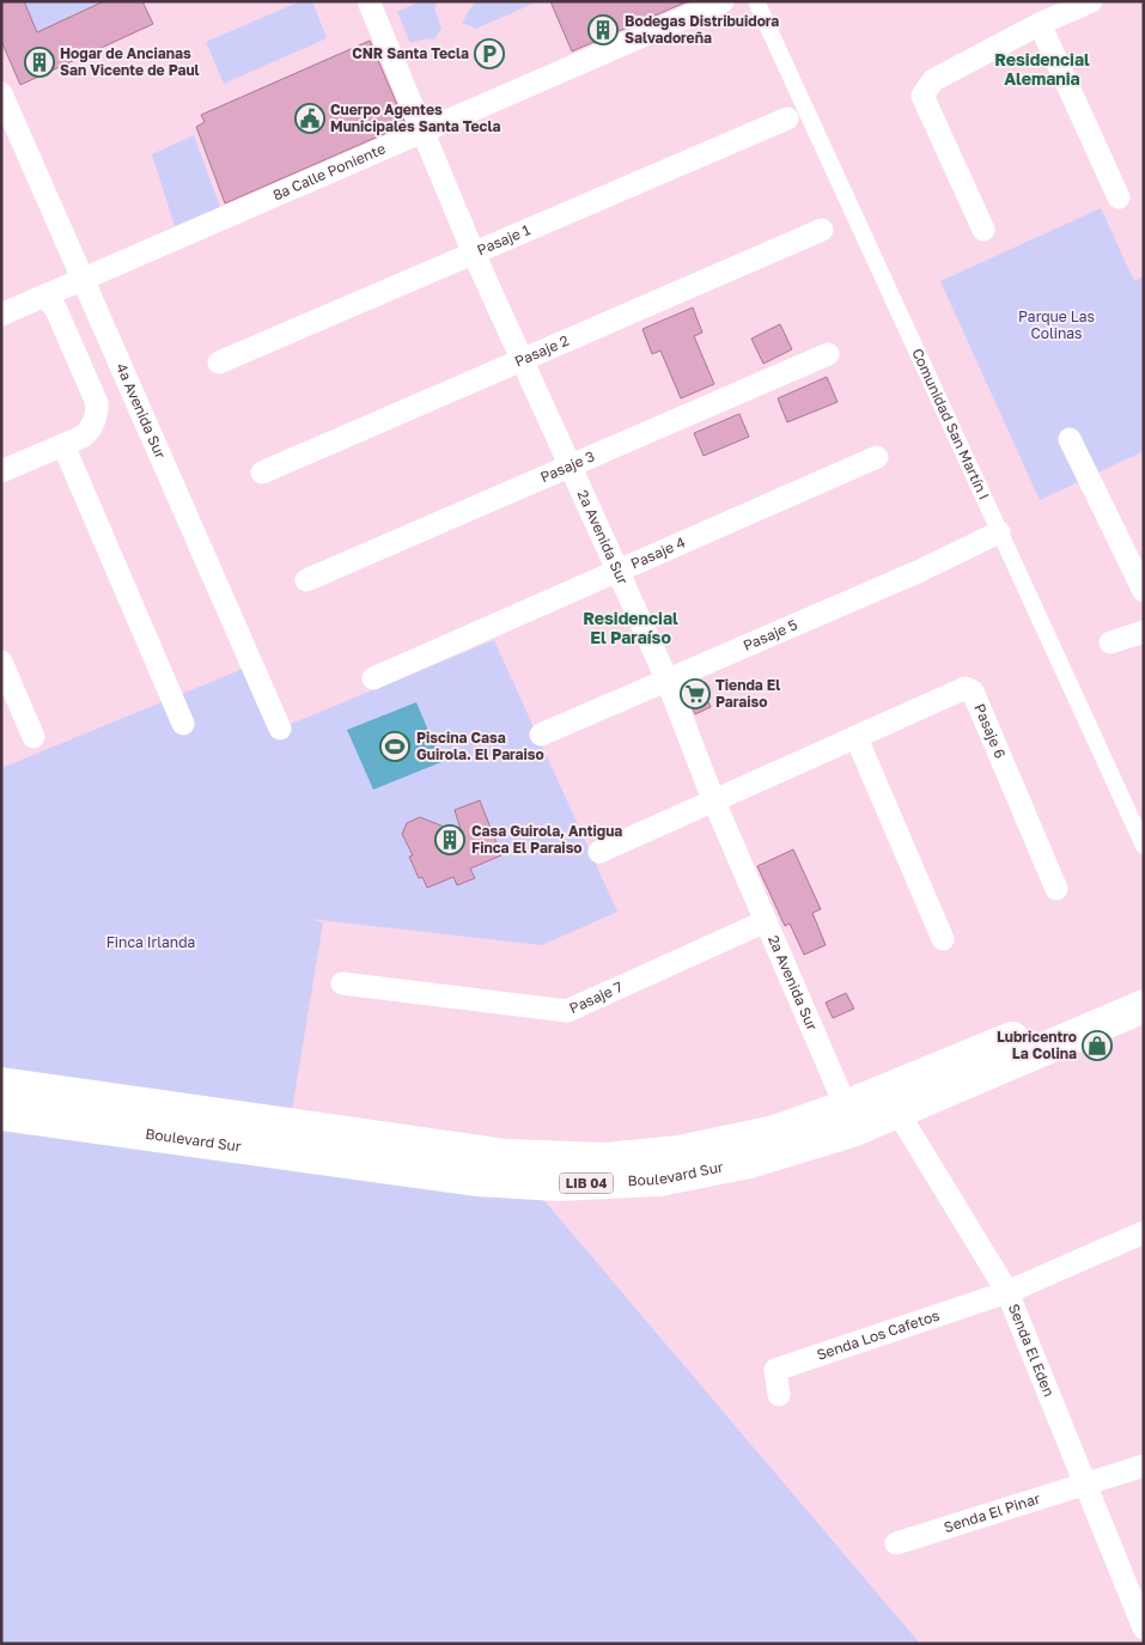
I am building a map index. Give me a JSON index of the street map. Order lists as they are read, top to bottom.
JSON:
{
  "streets": {
    "highway": ["Boulevard Sur", "LIB 04"],
    "street": [
      "8a Calle Poniente",
      "Pasaje 1",
      "Pasaje 2",
      "4a Avenida Sur",
      "Comunidad San Martín I",
      "Pasaje 3",
      "2a Avenida Sur",
      "Pasaje 4",
      "Pasaje 5",
      "Pasaje 6",
      "Pasaje 7",
      "Senda Los Cafetos",
      "Senda El Eden",
      "Senda El Pinar"
    ]
  },
  "crossings": [
    ["8a Calle Poniente", "4a Avenida Sur"],
    ["8a Calle Poniente", "2a Avenida Sur"],
    ["Pasaje 1", "2a Avenida Sur"],
    ["Pasaje 2", "2a Avenida Sur"],
    ["Comunidad San Martín I", "Pasaje 5"],
    ["Pasaje 3", "2a Avenida Sur"],
    ["2a Avenida Sur", "Pasaje 4"],
    ["2a Avenida Sur", "Pasaje 5"],
    ["2a Avenida Sur", "Pasaje 6"],
    ["2a Avenida Sur", "Pasaje 7"],
    ["2a Avenida Sur", "Boulevard Sur"],
    ["Boulevard Sur", "Senda El Eden"],
    ["Senda Los Cafetos", "Senda El Eden"],
    ["Senda El Eden", "Senda El Pinar"]
  ],
  "districts": ["Residencial Alemania", "Residencial El Paraíso"],
  "parks": ["Parque Las Colinas", "Finca Irlanda"],
  "places": {
    "building": ["Bodegas Distribuidora Salvadoreña", "Hogar de Ancianas San Vicente de Paul", "Casa Guirola, Antigua Finca El Paraiso"],
    "parking": ["CNR Santa Tecla"],
    "public building": ["Cuerpo Agentes Municipales Santa Tecla"],
    "supermarket": ["Tienda El Paraiso"],
    "sports": ["Piscina Casa Guirola. El Paraiso"],
    "shop": ["Lubricentro La Colina"]
  }
}
